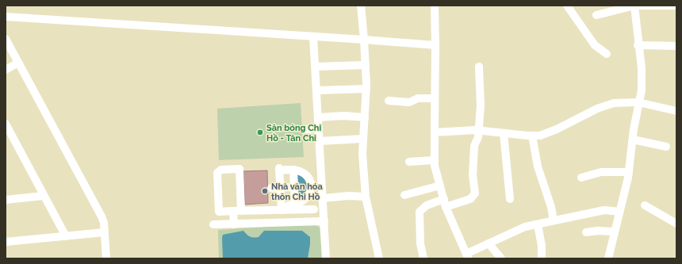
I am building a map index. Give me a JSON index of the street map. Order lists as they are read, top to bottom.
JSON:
{
  "places": ["Sân bóng Chi Hồ - Tân Chi", "Nhà văn hóa thôn Chi Hồ"]
}
